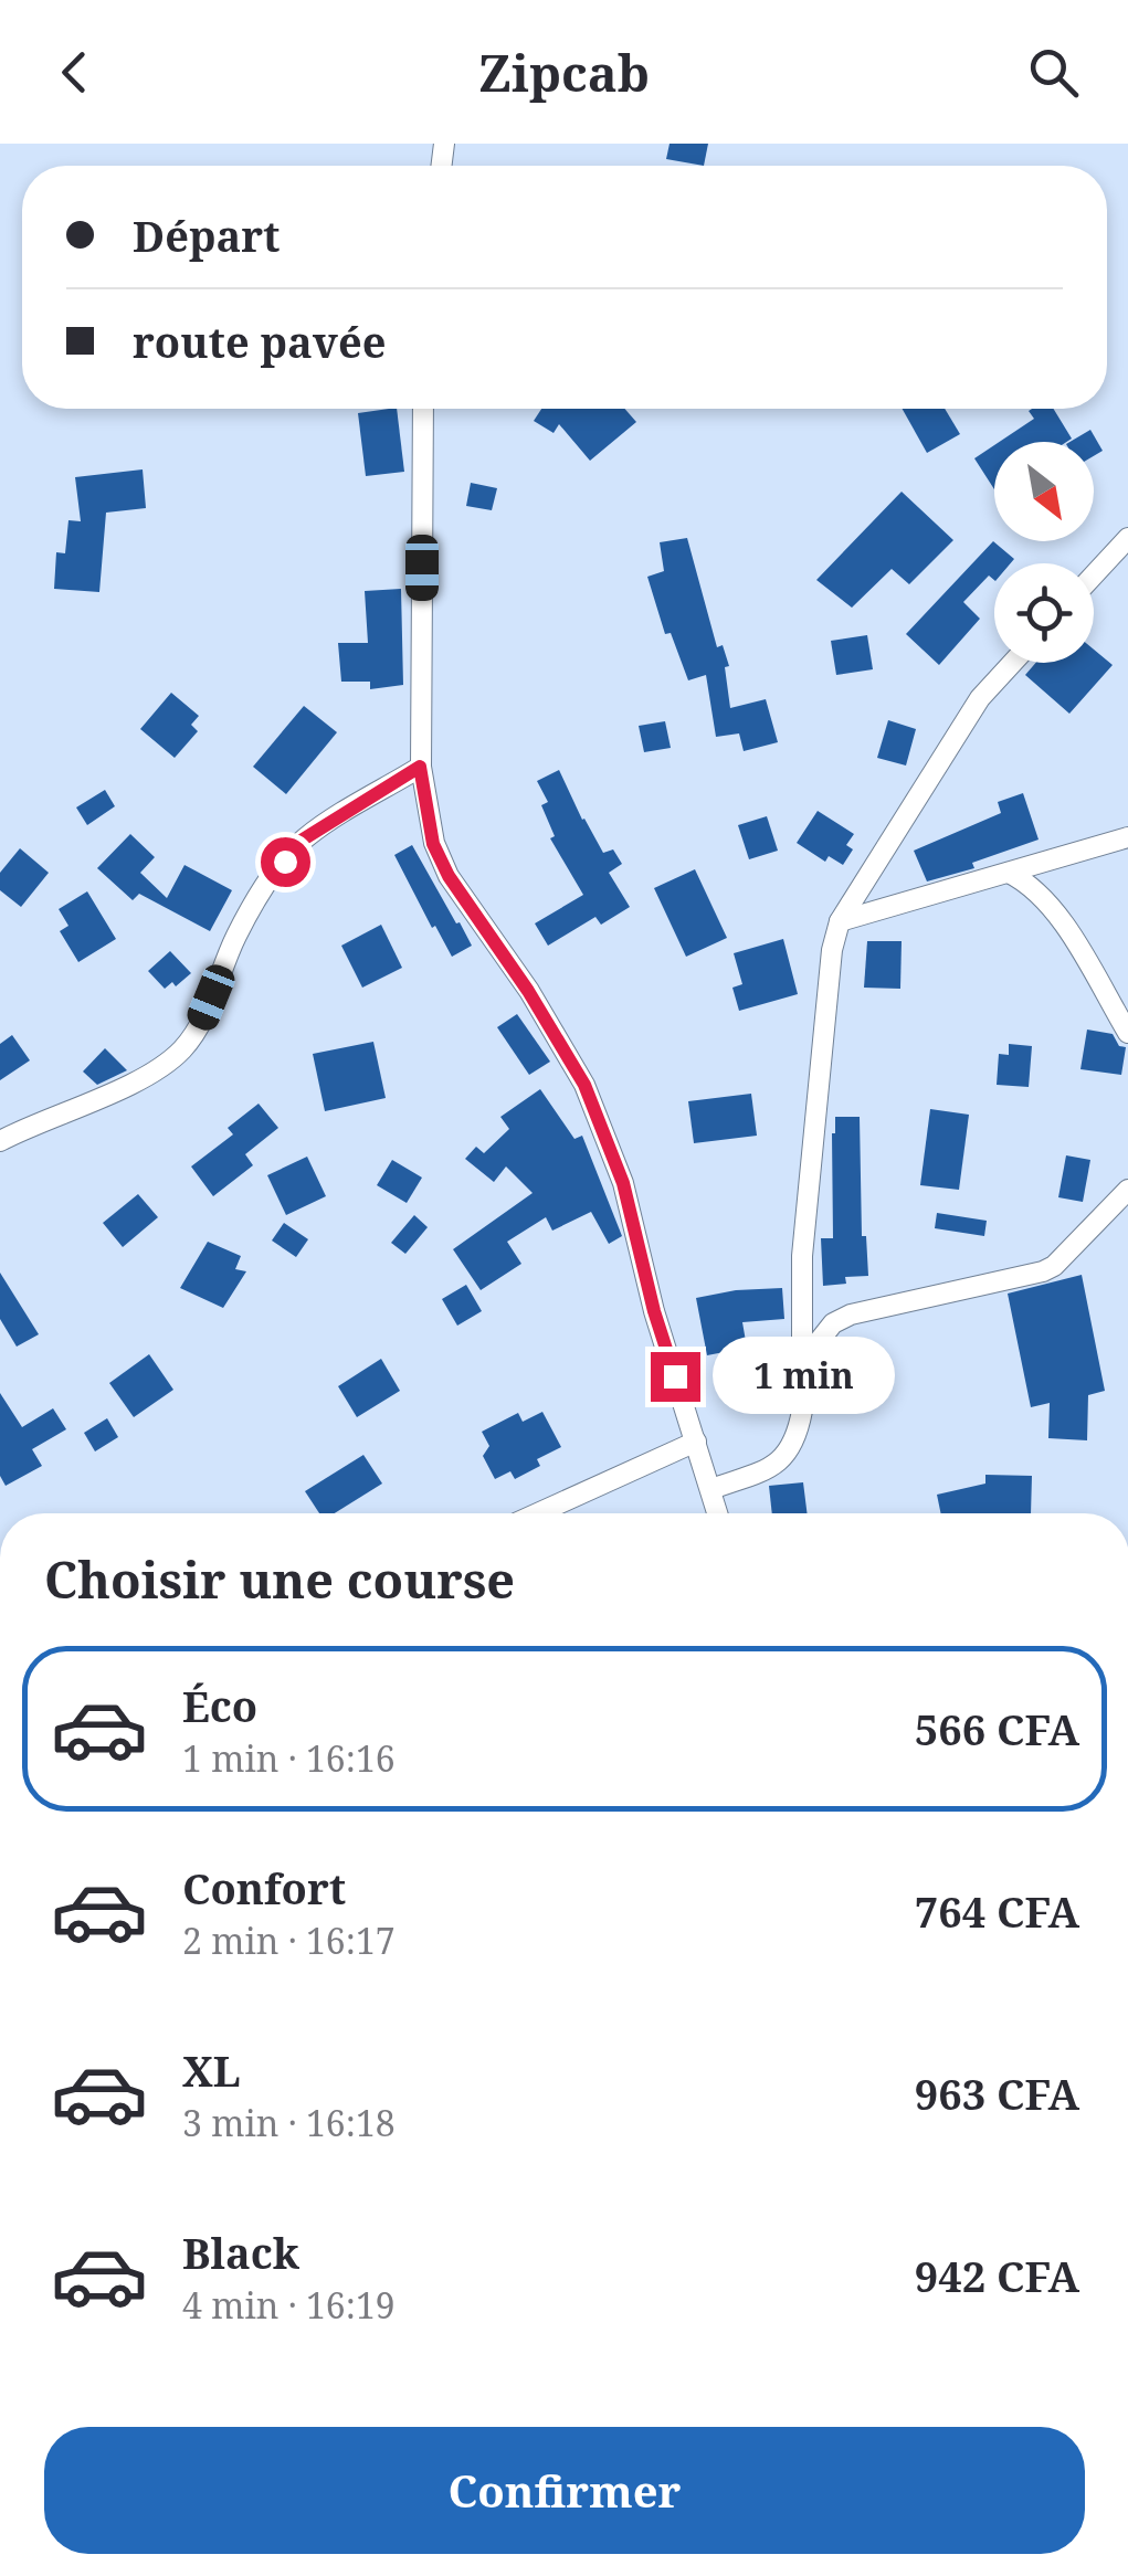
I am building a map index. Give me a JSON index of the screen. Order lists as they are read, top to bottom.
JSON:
{
  "north": "bottom right",
  "page": {
    "header": "Zipcab",
    "banner": ["Départ", "route pavée"],
    "bubble": "1 min",
    "heading": "Choisir une course",
    "list": [
      {
        "name": "Éco",
        "note": "1 min · 16:16",
        "value": "566 CFA"
      },
      {
        "name": "Confort",
        "note": "2 min · 16:17",
        "value": "764 CFA"
      },
      {
        "name": "XL",
        "note": "3 min · 16:18",
        "value": "963 CFA"
      },
      {
        "name": "Black",
        "note": "4 min · 16:19",
        "value": "942 CFA"
      }
    ],
    "buttons": "Confirmer"
  }
}
